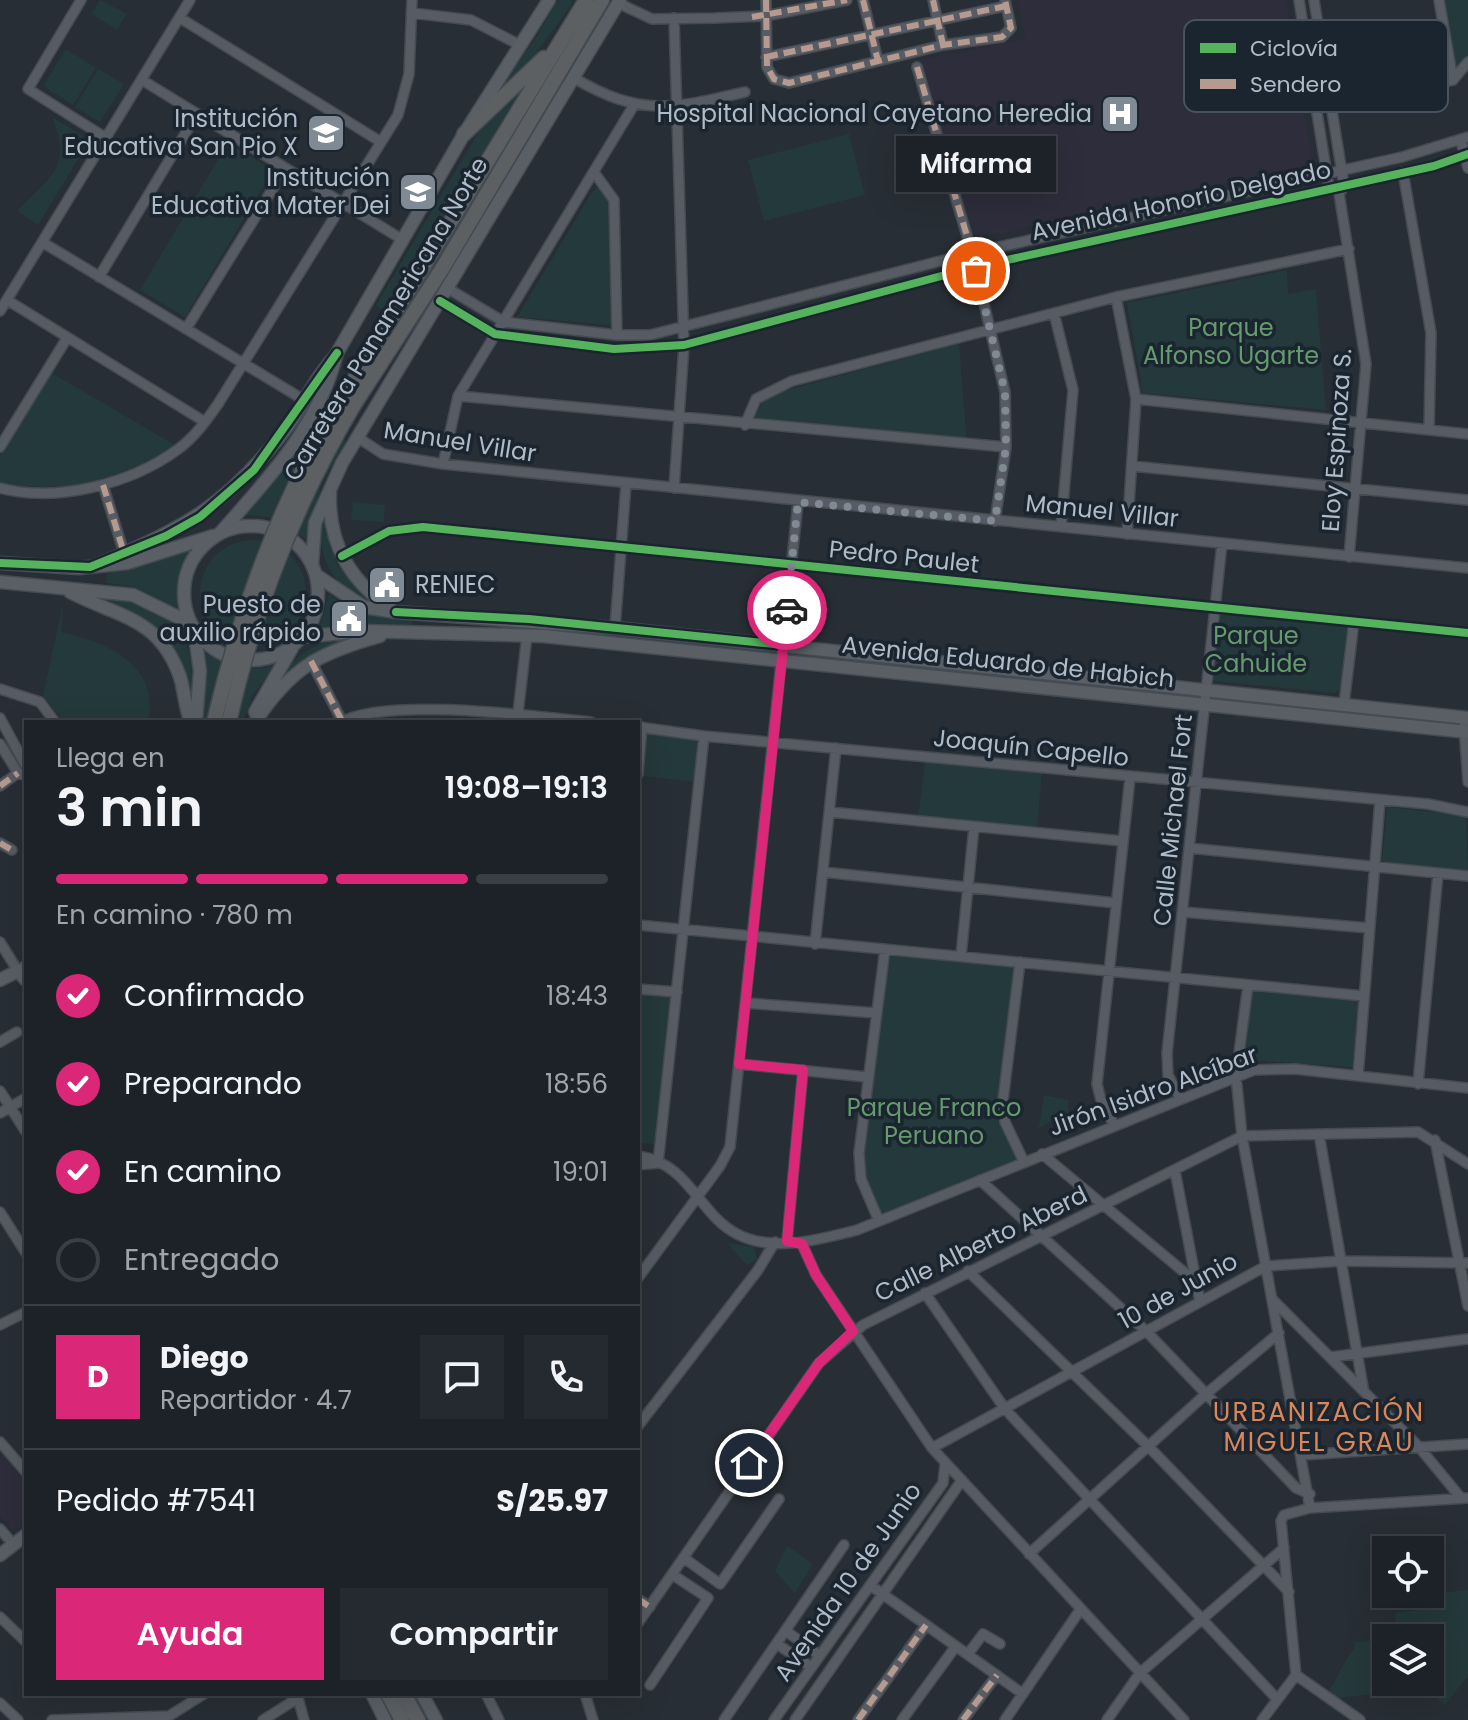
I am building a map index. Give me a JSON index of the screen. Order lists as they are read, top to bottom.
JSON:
{
  "streets": {
    "highway": ["Carretera Panamericana Norte"],
    "main road": ["Avenida Eduardo de Habich"],
    "street": [
      "Avenida Honorio Delgado",
      "Eloy Espinoza S.",
      "Manuel Villar",
      "Pedro Paulet",
      "Joaquín Capello",
      "Calle Michael Fort",
      "Jirón Isidro Alcíbar",
      "Calle Alberto Aberd",
      "10 de Junio",
      "Avenida 10 de Junio"
    ]
  },
  "crossings": [
    ["Avenida Honorio Delgado", "Eloy Espinoza S."],
    ["Eloy Espinoza S.", "Manuel Villar"],
    ["Manuel Villar", "Calle Michael Fort"],
    ["Pedro Paulet", "Calle Michael Fort"],
    ["Avenida Eduardo de Habich", "Calle Michael Fort"],
    ["Joaquín Capello", "Calle Michael Fort"],
    ["Calle Michael Fort", "Jirón Isidro Alcíbar"]
  ],
  "districts": ["URBANIZACIÓN MIGUEL GRAU"],
  "parks": ["Parque Alfonso Ugarte", "Parque Cahuide", "Parque Franco Peruano"],
  "places": {
    "hospital": ["Hospital Nacional Cayetano Heredia"],
    "school or university": ["Institución Educativa San Pio X", "Institución Educativa Mater Dei"],
    "other": ["Mifarma"],
    "public building": ["RENIEC", "Puesto de auxilio rápido"]
  },
  "legend": ["Ciclovía", "Sendero"],
  "page": {
    "bubble": "Mifarma",
    "heading": ["3 min", "Llega en", "19:08–19:13"],
    "panel": [
      "Diego",
      "Repartidor · 4.7",
      "Pedido #7541",
      "S/25.97"
    ],
    "bar": "En camino · 780 m",
    "list": [
      ["Confirmado", "18:43"],
      ["Preparando", "18:56"],
      ["En camino", "19:01"],
      "Entregado"
    ],
    "round": "D",
    "buttons": ["Ayuda", "Compartir"]
  }
}
